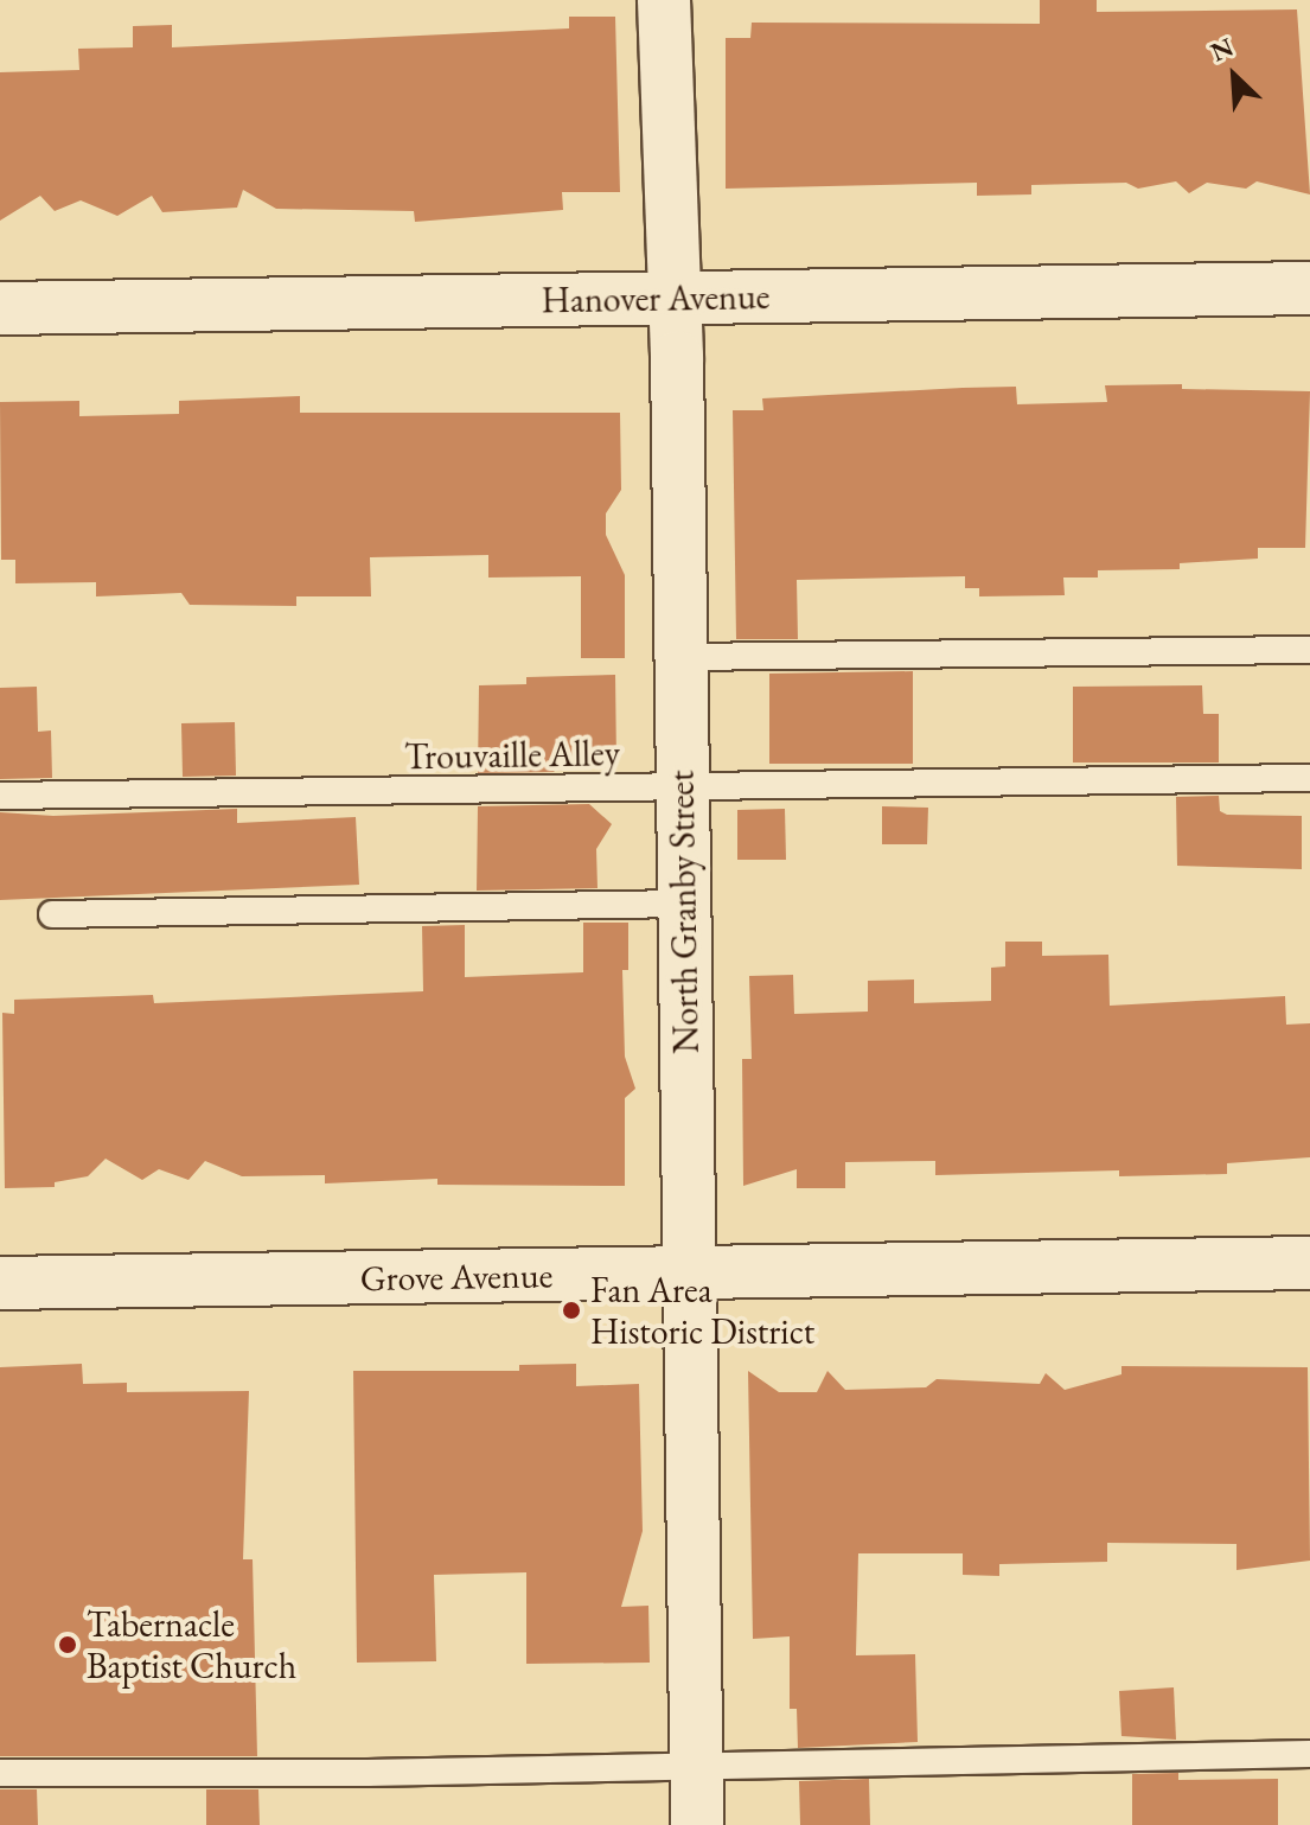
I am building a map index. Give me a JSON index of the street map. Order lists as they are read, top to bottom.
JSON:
{
  "streets": {
    "street": ["Hanover Avenue", "North Granby Street", "Grove Avenue"],
    "lane": ["Trouvaille Alley"]
  },
  "crossings": [
    ["Hanover Avenue", "North Granby Street"],
    ["Trouvaille Alley", "North Granby Street"],
    ["North Granby Street", "Grove Avenue"]
  ],
  "places": ["Fan Area Historic District", "Tabernacle Baptist Church"],
  "north": "top left"
}
